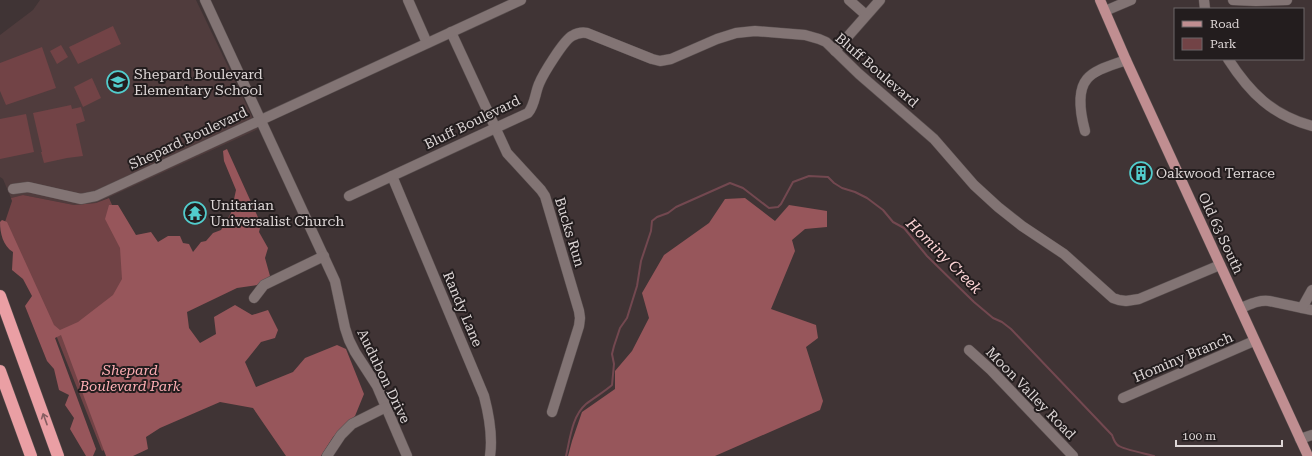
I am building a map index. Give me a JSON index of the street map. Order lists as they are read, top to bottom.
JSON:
{
  "streets": {
    "main road": ["Old 63 South"],
    "street": [
      "Bluff Boulevard",
      "Shepard Boulevard",
      "Bucks Run",
      "Randy Lane",
      "Hominy Branch",
      "Audubon Drive",
      "Moon Valley Road"
    ]
  },
  "crossings": [
    ["Bluff Boulevard", "Bucks Run"],
    ["Bluff Boulevard", "Old 63 South"],
    ["Bluff Boulevard", "Randy Lane"],
    ["Shepard Boulevard", "Bucks Run"],
    ["Shepard Boulevard", "Audubon Drive"],
    ["Old 63 South", "Hominy Branch"]
  ],
  "water": ["Hominy Creek"],
  "parks": ["Shepard Boulevard Park"],
  "places": {
    "school or university": ["Shepard Boulevard Elementary School"],
    "building": ["Oakwood Terrace"],
    "temple": ["Unitarian Universalist Church"]
  },
  "legend": ["Road", "Park"],
  "scale_bar": "100 m"
}
